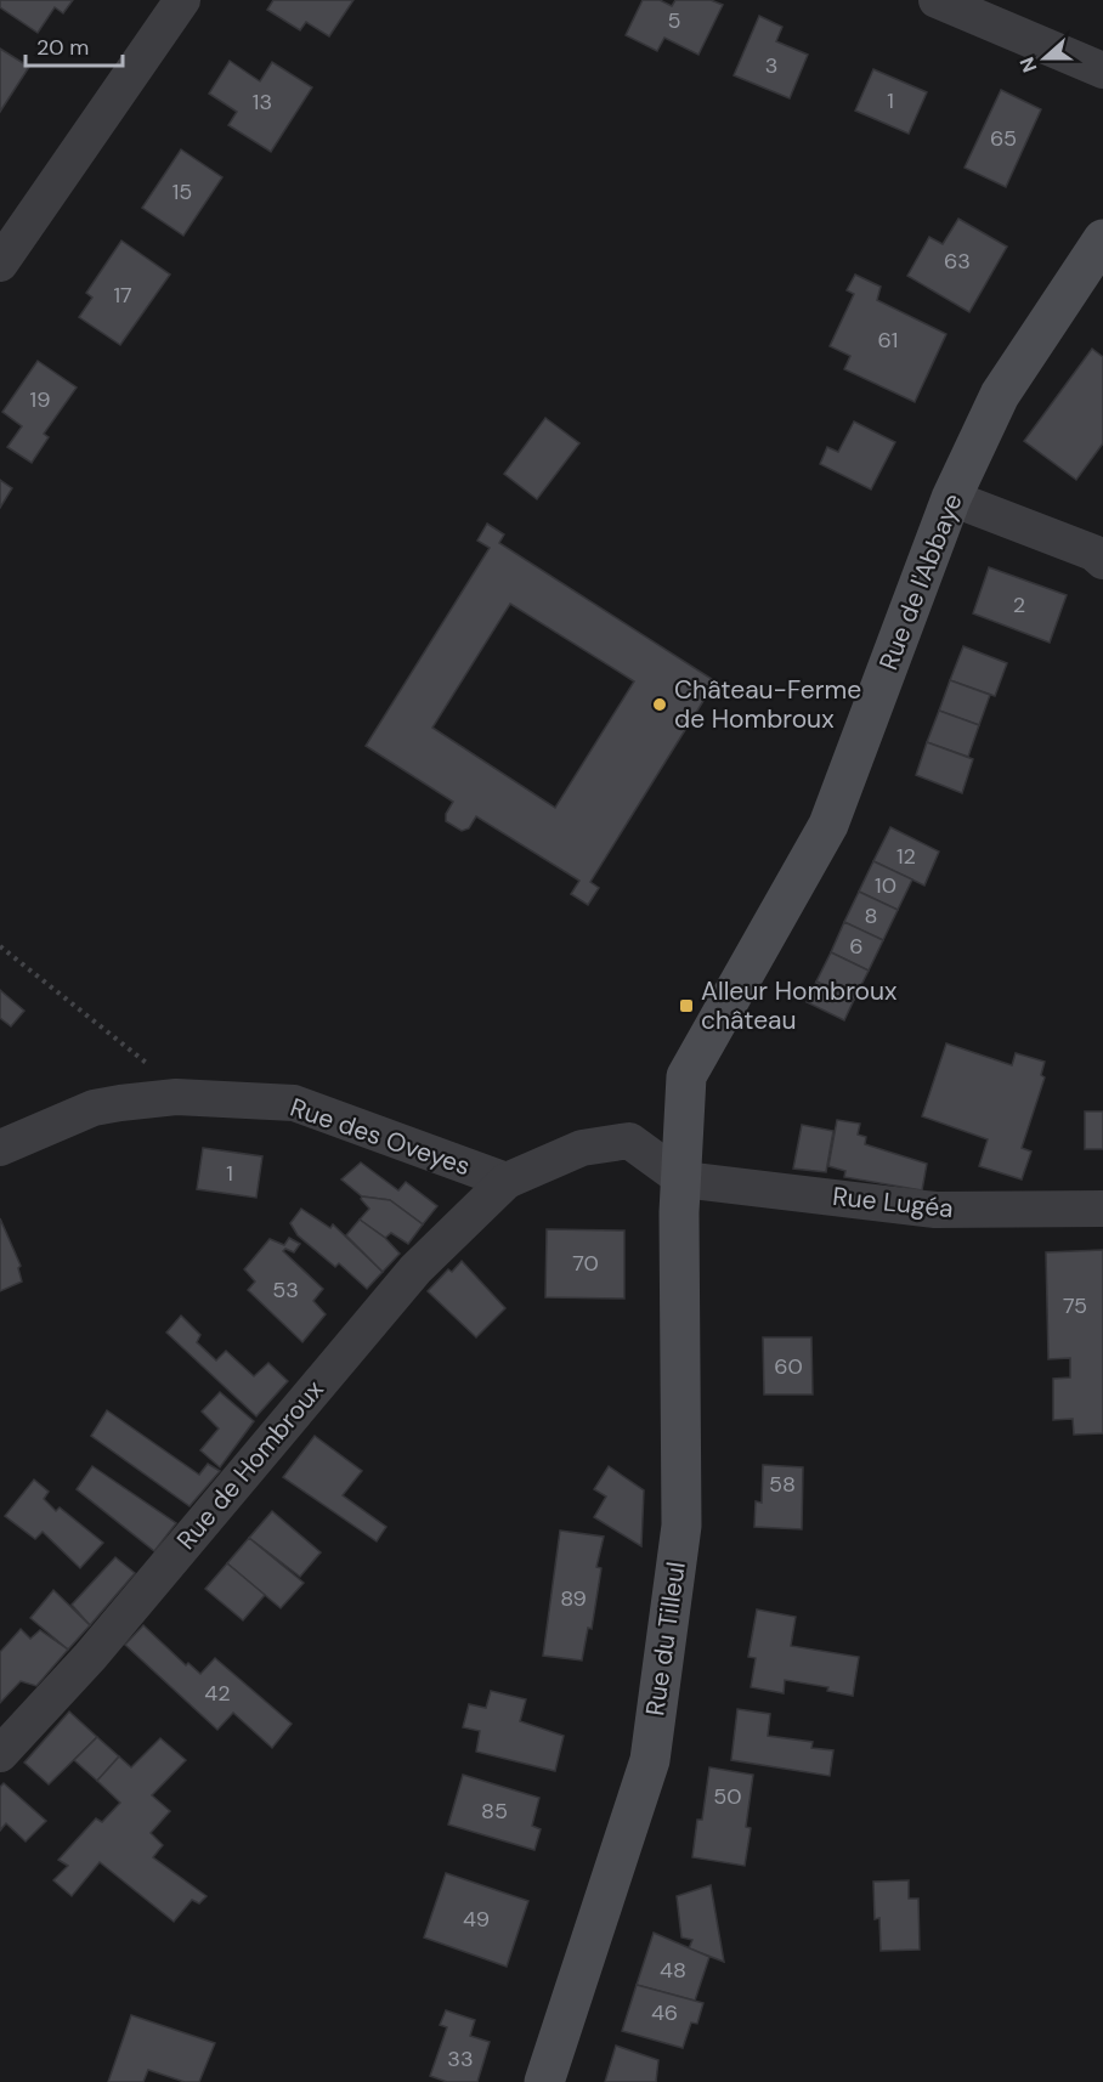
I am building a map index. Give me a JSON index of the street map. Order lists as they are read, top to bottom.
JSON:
{
  "streets": {
    "street": [
      "Rue de l'Abbaye",
      "Rue des Oveyes",
      "Rue Lugéa",
      "Rue de Hombroux",
      "Rue du Tilleul"
    ]
  },
  "crossings": [
    ["Rue de l'Abbaye", "Rue Lugéa"],
    ["Rue de l'Abbaye", "Rue du Tilleul"],
    ["Rue des Oveyes", "Rue de Hombroux"],
    ["Rue Lugéa", "Rue du Tilleul"]
  ],
  "places": {
    "other": ["Château-Ferme de Hombroux"],
    "transit": ["Alleur Hombroux château"]
  },
  "house_numbers": [
    "5",
    "3",
    "1",
    "13",
    "65",
    "15",
    "63",
    "17",
    "61",
    "19",
    "2",
    "12",
    "10",
    "8",
    "6",
    "1",
    "70",
    "53",
    "75",
    "60",
    "58",
    "89",
    "42",
    "50",
    "85",
    "49",
    "48",
    "46",
    "33"
  ],
  "scale_bar": "20 m",
  "north": "left"
}
